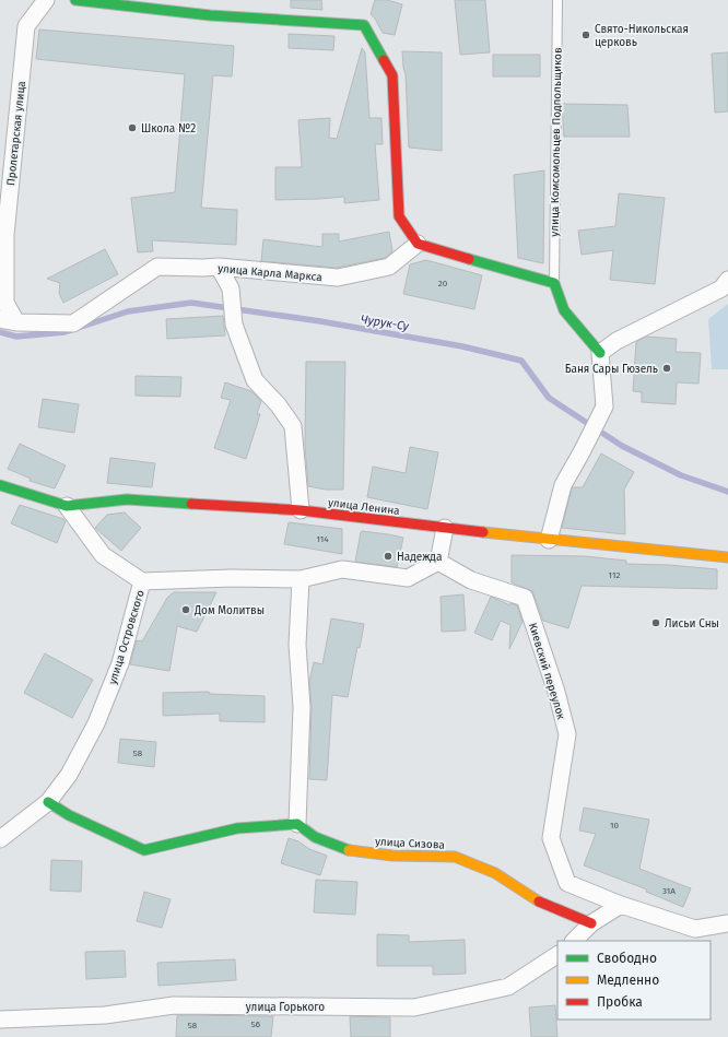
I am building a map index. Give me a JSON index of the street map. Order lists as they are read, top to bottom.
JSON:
{
  "streets": {
    "street": [
      "Пролетарская улица",
      "улица Карла Маркса",
      "улица Ленина",
      "улица Островского",
      "Киевский переулок",
      "улица Сизова",
      "улица Горького"
    ],
    "lane": ["улица Комсомольцев Подпольщиков"]
  },
  "crossings": [
    ["Пролетарская улица", "улица Карла Маркса"],
    ["улица Ленина", "улица Островского"]
  ],
  "water": ["Чурук-Су"],
  "places": [
    "Свято-Никольская церковь",
    "Школа №2",
    "Баня Сары Гюзель",
    "Надежда",
    "Дом Молитвы",
    "Лисьи Сны"
  ],
  "house_numbers": [
    "20",
    "114",
    "112",
    "58",
    "10",
    "31А",
    "56",
    "58"
  ],
  "legend": ["Свободно", "Медленно", "Пробка"]
}
